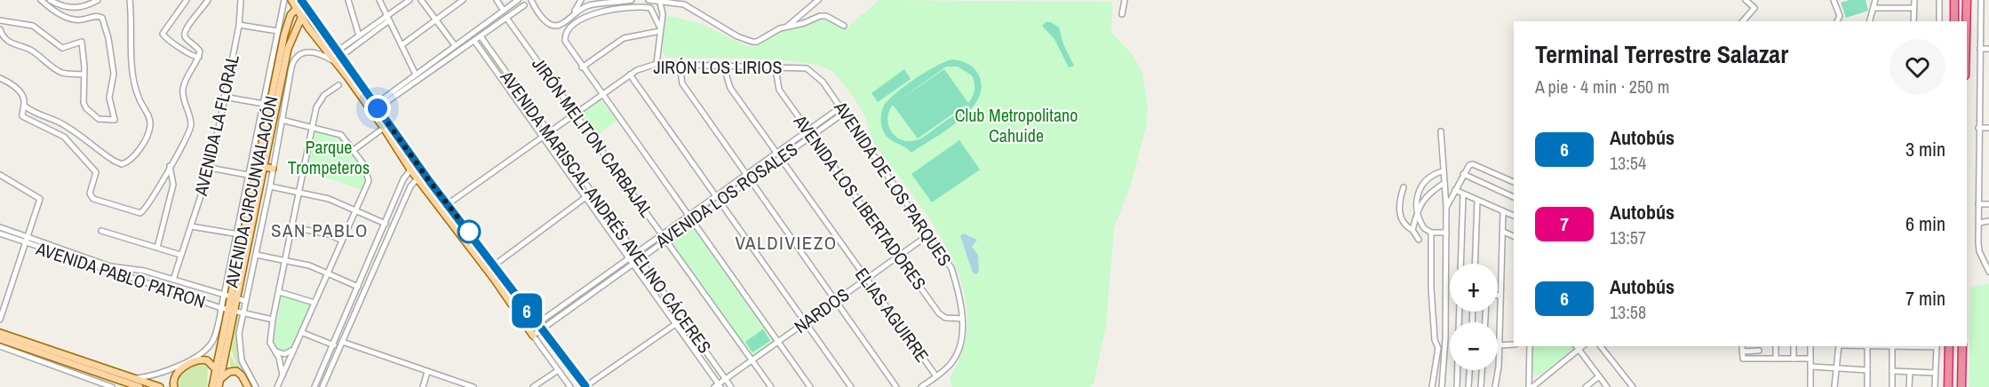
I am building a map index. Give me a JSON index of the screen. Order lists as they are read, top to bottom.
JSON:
{
  "streets": {
    "main road": ["AVENIDA CIRCUNVALACIÓN"],
    "street": [
      "JIRÓN LOS LIRIOS",
      "AVENIDA LA FLORAL",
      "JIRÓN MELITON CARBAJAL",
      "AVENIDA DE LOS PARQUES",
      "AVENIDA LOS ROSALES",
      "AVENIDA LOS LIBERTADORES",
      "AVENIDA MARISCAL ANDRÉS AVELINO CÁCERES",
      "AVENIDA PABLO PATRON",
      "NARDOS",
      "ELIAS AGUIRRE"
    ]
  },
  "crossings": [
    ["JIRÓN LOS LIRIOS", "JIRÓN MELITON CARBAJAL"],
    ["JIRÓN LOS LIRIOS", "AVENIDA DE LOS PARQUES"],
    ["JIRÓN LOS LIRIOS", "AVENIDA LOS LIBERTADORES"],
    ["JIRÓN LOS LIRIOS", "AVENIDA MARISCAL ANDRÉS AVELINO CÁCERES"],
    ["JIRÓN LOS LIRIOS", "ELIAS AGUIRRE"],
    ["AVENIDA LA FLORAL", "AVENIDA PABLO PATRON"],
    ["JIRÓN MELITON CARBAJAL", "AVENIDA LOS ROSALES"],
    ["JIRÓN MELITON CARBAJAL", "NARDOS"],
    ["AVENIDA DE LOS PARQUES", "AVENIDA LOS ROSALES"],
    ["AVENIDA DE LOS PARQUES", "AVENIDA LOS LIBERTADORES"],
    ["AVENIDA DE LOS PARQUES", "NARDOS"],
    ["AVENIDA DE LOS PARQUES", "ELIAS AGUIRRE"],
    ["AVENIDA CIRCUNVALACIÓN", "AVENIDA PABLO PATRON"],
    ["AVENIDA LOS ROSALES", "AVENIDA LOS LIBERTADORES"],
    ["AVENIDA LOS ROSALES", "AVENIDA MARISCAL ANDRÉS AVELINO CÁCERES"],
    ["AVENIDA LOS ROSALES", "ELIAS AGUIRRE"],
    ["AVENIDA LOS LIBERTADORES", "NARDOS"],
    ["AVENIDA MARISCAL ANDRÉS AVELINO CÁCERES", "NARDOS"],
    ["NARDOS", "ELIAS AGUIRRE"]
  ],
  "districts": ["SAN PABLO", "VALDIVIEZO"],
  "parks": ["Club Metropolitano Cahuide", "Parque Trompeteros"],
  "lines": ["bus line 6"],
  "page": {
    "on_map": "6",
    "heading": ["Terminal Terrestre Salazar", "A pie · 4 min · 250 m"],
    "list": [
      {
        "mark": "6",
        "name": "Autobús",
        "note": "13:54",
        "value": "3 min"
      },
      {
        "mark": "7",
        "name": "Autobús",
        "note": "13:57",
        "value": "6 min"
      },
      {
        "mark": "6",
        "name": "Autobús",
        "note": "13:58",
        "value": "7 min"
      }
    ],
    "map_buttons": ["+", "−"]
  }
}
